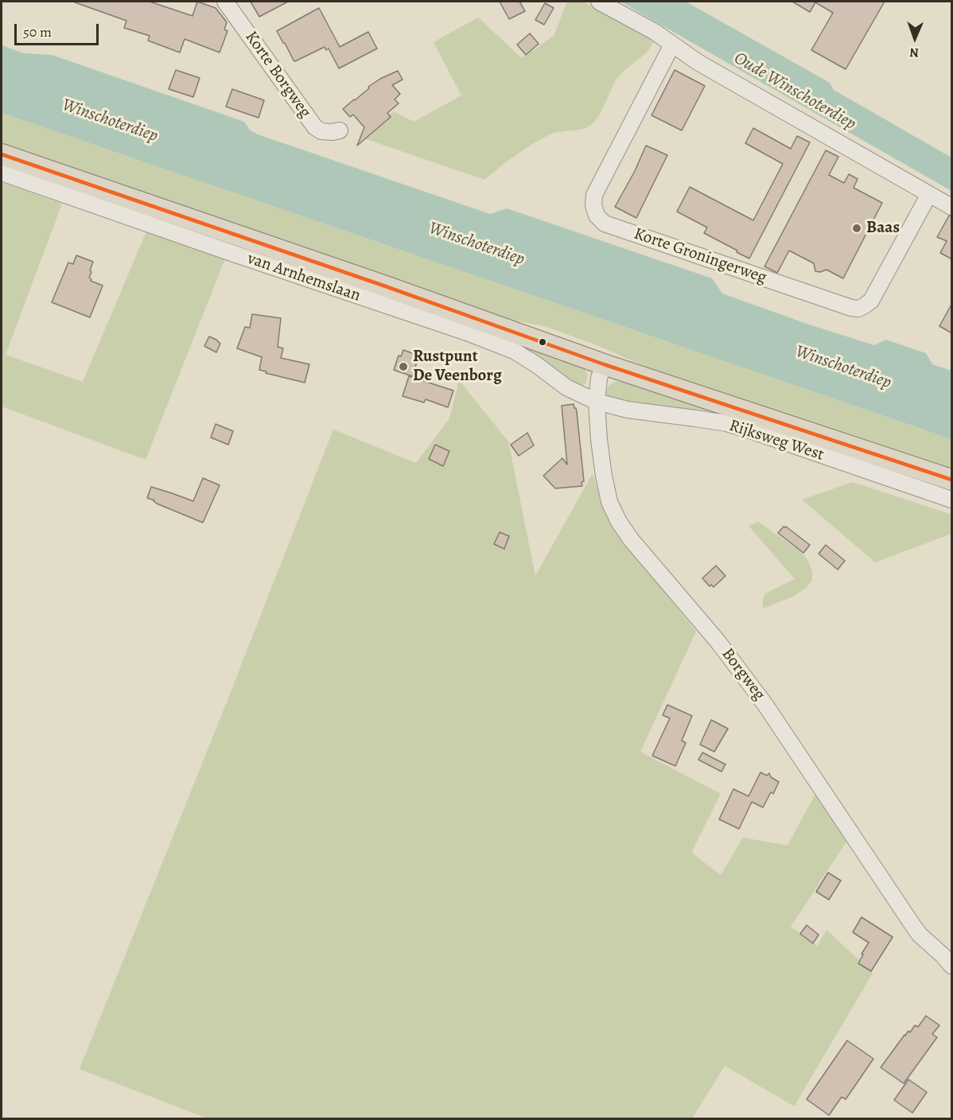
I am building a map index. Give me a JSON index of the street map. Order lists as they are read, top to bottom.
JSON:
{
  "streets": {
    "main road": ["Rijksweg West"],
    "street": [
      "Korte Borgweg",
      "Korte Groningerweg",
      "van Arnhemslaan",
      "Borgweg"
    ]
  },
  "crossings": [
    ["van Arnhemslaan", "Rijksweg West"],
    ["van Arnhemslaan", "Borgweg"],
    ["Rijksweg West", "Borgweg"]
  ],
  "water": ["Oude Winschoterdiep", "Winschoterdiep"],
  "places": ["Baas", "Rustpunt De Veenborg"],
  "scale_bar": "50 m",
  "north": "bottom"
}
